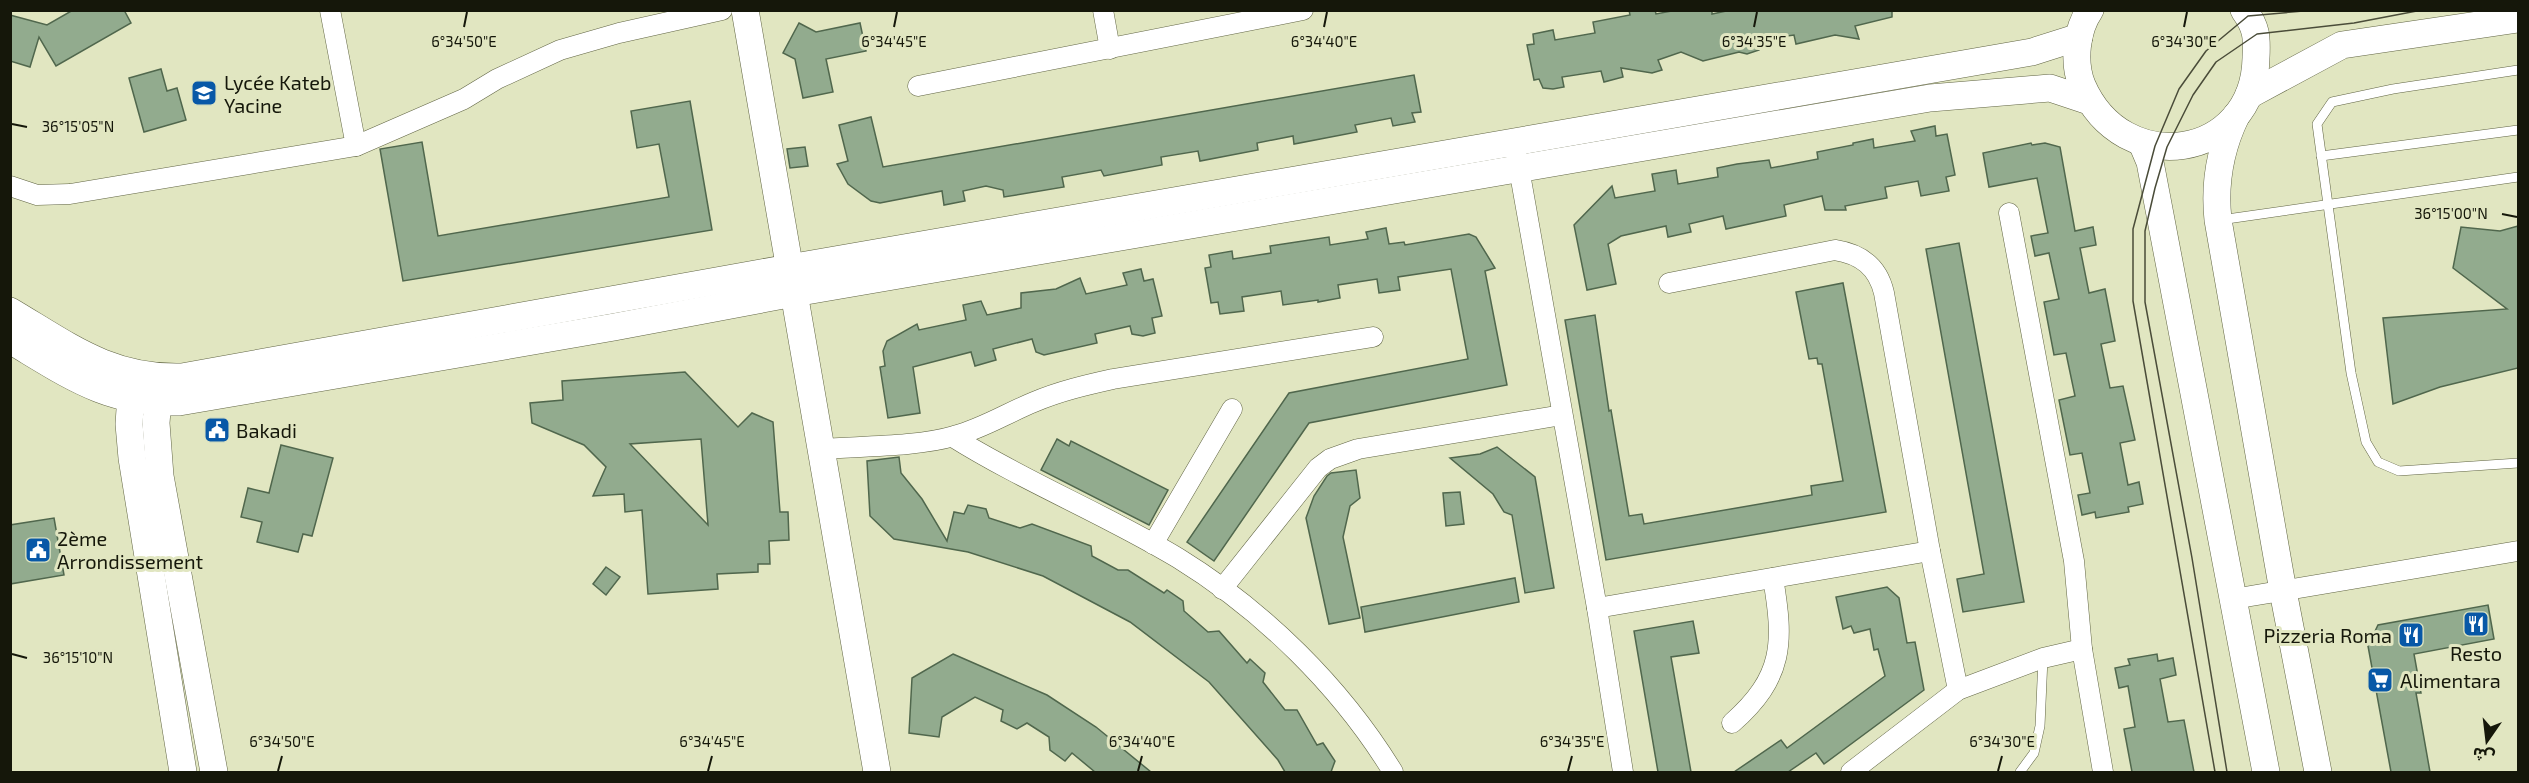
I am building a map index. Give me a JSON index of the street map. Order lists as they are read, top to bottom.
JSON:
{
  "places": {
    "school or university": ["Lycée Kateb Yacine"],
    "public building": ["Bakadi", "2ème Arrondissement"],
    "restaurant": ["Resto", "Pizzeria Roma"],
    "supermarket": ["Alimentara"]
  },
  "north": "bottom",
  "coordinates": [
    "6°34'50\"E",
    "6°34'45\"E",
    "6°34'40\"E",
    "6°34'35\"E",
    "6°34'30\"E",
    "36°15'05\"N",
    "36°15'00\"N",
    "36°15'10\"N"
  ]
}
